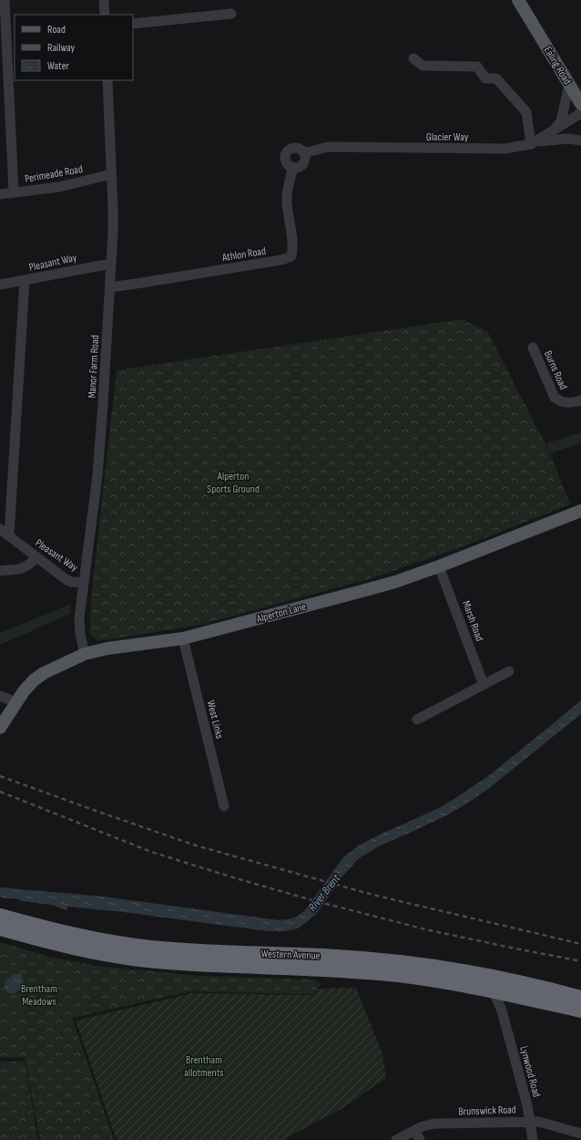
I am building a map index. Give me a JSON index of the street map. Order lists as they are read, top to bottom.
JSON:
{
  "streets": {
    "highway": ["Western Avenue"],
    "main road": ["Ealing Road", "Alperton Lane"],
    "street": [
      "Glacier Way",
      "Perimeade Road",
      "Athlon Road",
      "Pleasant Way",
      "Manor Farm Road",
      "Burns Road",
      "Marsh Road",
      "West Links",
      "Lynwood Road",
      "Brunswick Road"
    ]
  },
  "crossings": [
    ["Glacier Way", "Athlon Road"],
    ["Perimeade Road", "Manor Farm Road"],
    ["Athlon Road", "Manor Farm Road"],
    ["Pleasant Way", "Manor Farm Road"],
    ["Manor Farm Road", "Alperton Lane"],
    ["Alperton Lane", "Marsh Road"],
    ["Alperton Lane", "West Links"],
    ["Western Avenue", "Lynwood Road"],
    ["Lynwood Road", "Brunswick Road"]
  ],
  "water": ["River Brent"],
  "parks": ["Alperton Sports Ground", "Brentham Meadows", "Brentham allotments"],
  "legend": ["Road", "Railway", "Water"]
}
